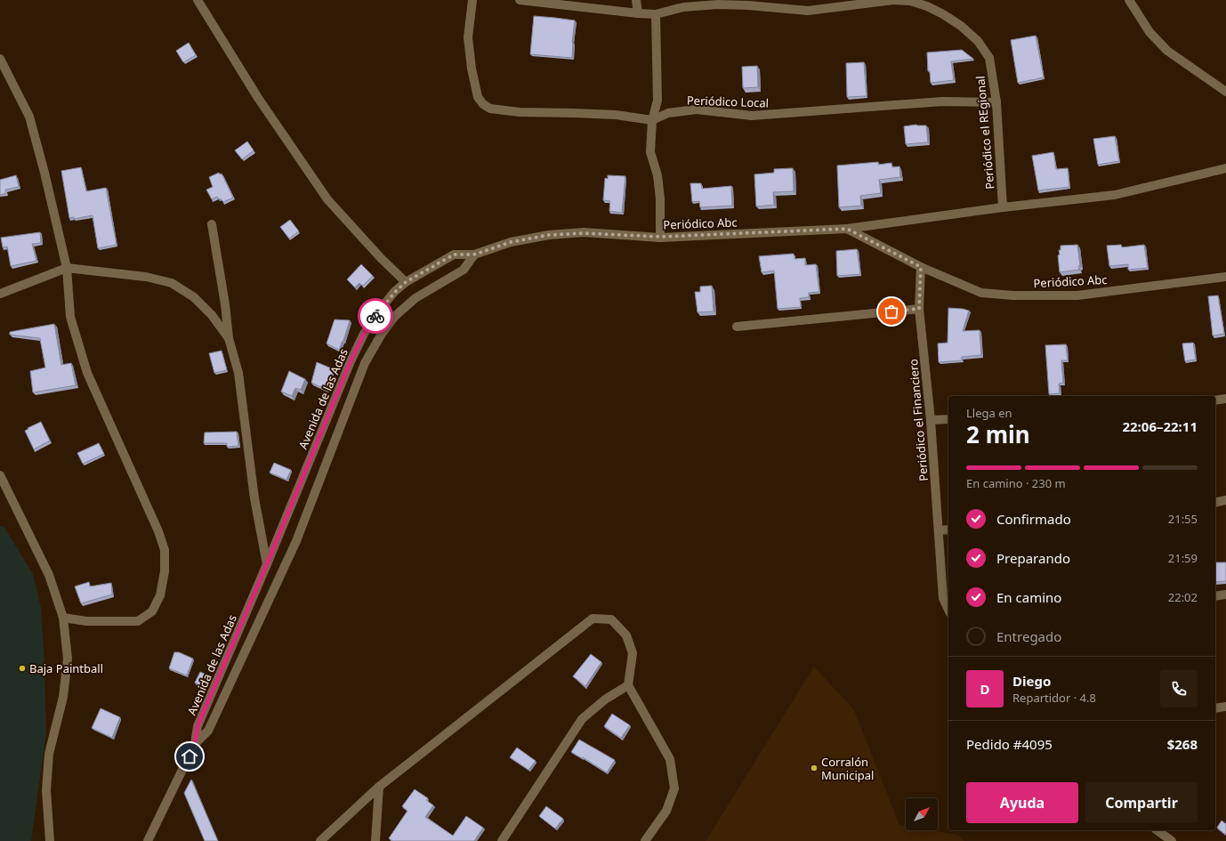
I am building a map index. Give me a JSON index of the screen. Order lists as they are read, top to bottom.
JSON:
{
  "streets": {
    "street": [
      "Periódico Local",
      "Periódico el REgional",
      "Periódico Abc",
      "Avenida de las Adas",
      "Periódico el Financiero"
    ]
  },
  "crossings": [
    ["Periódico Local", "Periódico el REgional"],
    ["Periódico Abc", "Avenida de las Adas"]
  ],
  "places": ["Baja Paintball", "Corralón Municipal"],
  "north": "top right",
  "page": {
    "heading": ["2 min", "Llega en", "22:06–22:11"],
    "panel": [
      "Diego",
      "Repartidor · 4.8",
      "Pedido #4095",
      "$268"
    ],
    "bar": "En camino · 230 m",
    "list": [
      ["Confirmado", "21:55"],
      ["Preparando", "21:59"],
      ["En camino", "22:02"],
      "Entregado"
    ],
    "round": "D",
    "buttons": ["Ayuda", "Compartir"]
  }
}
